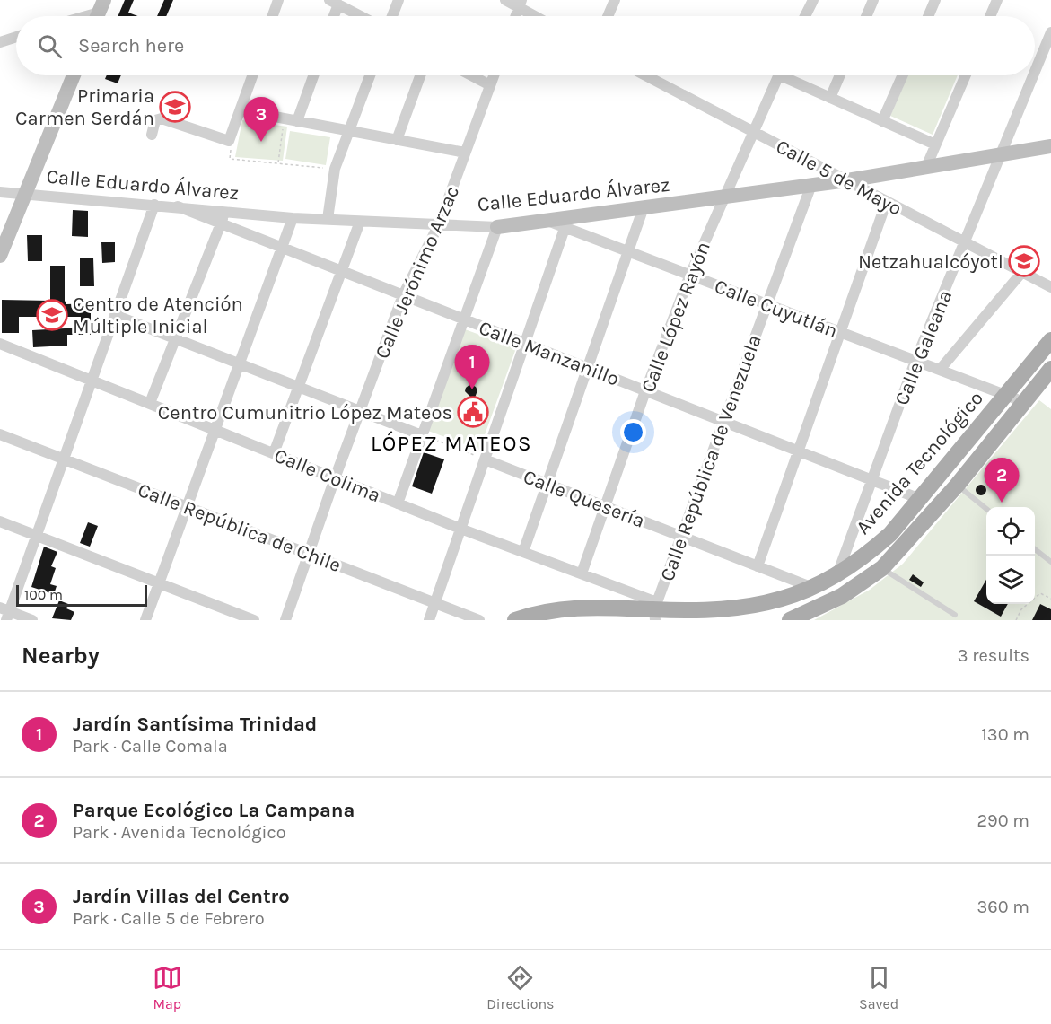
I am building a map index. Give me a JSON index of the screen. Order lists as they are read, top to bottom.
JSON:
{
  "streets": {
    "main road": ["Avenida Tecnológico"],
    "street": [
      "Calle 5 de Mayo",
      "Calle Eduardo Álvarez",
      "Calle Jerónimo Arzac",
      "Calle Cuyutlán",
      "Calle López Rayón",
      "Calle Galeana",
      "Calle Manzanillo",
      "Calle República de Venezuela",
      "Calle Colima",
      "Calle Quesería",
      "Calle República de Chile"
    ]
  },
  "crossings": [
    ["Calle 5 de Mayo", "Calle Eduardo Álvarez"],
    ["Calle 5 de Mayo", "Calle López Rayón"],
    ["Calle 5 de Mayo", "Calle Galeana"],
    ["Calle Eduardo Álvarez", "Calle Jerónimo Arzac"],
    ["Calle Eduardo Álvarez", "Calle Cuyutlán"],
    ["Calle Eduardo Álvarez", "Calle López Rayón"],
    ["Calle Eduardo Álvarez", "Calle Galeana"],
    ["Calle Eduardo Álvarez", "Calle Manzanillo"],
    ["Calle Eduardo Álvarez", "Calle República de Venezuela"],
    ["Calle Jerónimo Arzac", "Calle Manzanillo"],
    ["Calle Jerónimo Arzac", "Calle Colima"],
    ["Calle Jerónimo Arzac", "Calle República de Chile"],
    ["Calle Cuyutlán", "Calle López Rayón"],
    ["Calle Cuyutlán", "Calle Galeana"],
    ["Calle Cuyutlán", "Calle República de Venezuela"],
    ["Calle Cuyutlán", "Avenida Tecnológico"],
    ["Calle López Rayón", "Calle Manzanillo"],
    ["Calle López Rayón", "Calle Colima"],
    ["Calle López Rayón", "Calle Quesería"],
    ["Calle Galeana", "Calle Manzanillo"],
    ["Calle Galeana", "Avenida Tecnológico"],
    ["Calle Manzanillo", "Calle República de Venezuela"],
    ["Calle Manzanillo", "Avenida Tecnológico"],
    ["Calle República de Venezuela", "Avenida Tecnológico"],
    ["Calle República de Venezuela", "Calle Colima"],
    ["Calle República de Venezuela", "Calle Quesería"],
    ["Avenida Tecnológico", "Calle Colima"],
    ["Avenida Tecnológico", "Calle Quesería"]
  ],
  "districts": ["LÓPEZ MATEOS"],
  "places": {
    "school or university": ["Primaria Carmen Serdán", "Netzahualcóyotl", "Centro de Atención Múltiple Inicial"],
    "public building": ["Centro Cumunitrio López Mateos"]
  },
  "scale_bar": "100 m",
  "page": {
    "search": "Search here",
    "pins": ["3", "1", "2"],
    "scale": "100 m",
    "heading": ["Nearby", "3 results"],
    "list": [
      {
        "mark": "1",
        "name": "Jardín Santísima Trinidad",
        "note": "Park · Calle Comala",
        "value": "130 m"
      },
      {
        "mark": "2",
        "name": "Parque Ecológico La Campana",
        "note": "Park · Avenida Tecnológico",
        "value": "290 m"
      },
      {
        "mark": "3",
        "name": "Jardín Villas del Centro",
        "note": "Park · Calle 5 de Febrero",
        "value": "360 m"
      }
    ],
    "nav": ["Map", "Directions", "Saved"]
  }
}
